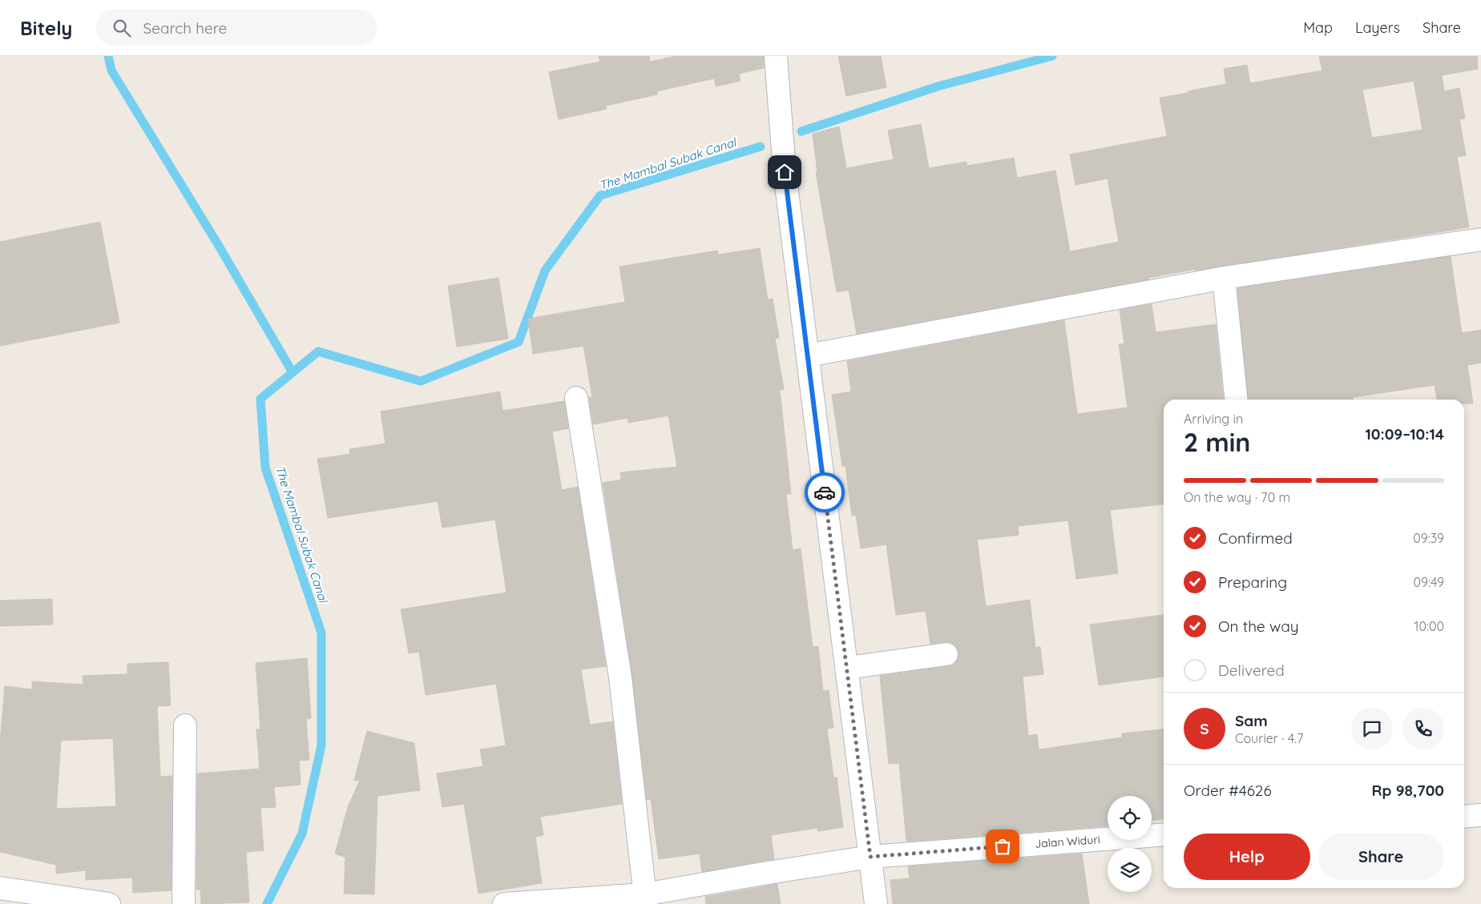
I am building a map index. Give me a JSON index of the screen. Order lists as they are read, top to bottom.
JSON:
{
  "streets": {
    "street": ["Jalan Widuri"]
  },
  "water": ["The Mambal Subak Canal"],
  "page": {
    "header": "Bitely",
    "search": "Search here",
    "nav": ["Map", "Layers", "Share"],
    "heading": ["2 min", "Arriving in", "10:09–10:14"],
    "panel": [
      "Sam",
      "Courier · 4.7",
      "Order #4626",
      "Rp 98,700"
    ],
    "bar": "On the way · 70 m",
    "list": [
      ["Confirmed", "09:39"],
      ["Preparing", "09:49"],
      ["On the way", "10:00"],
      "Delivered"
    ],
    "round": "S",
    "buttons": ["Help", "Share"]
  }
}
